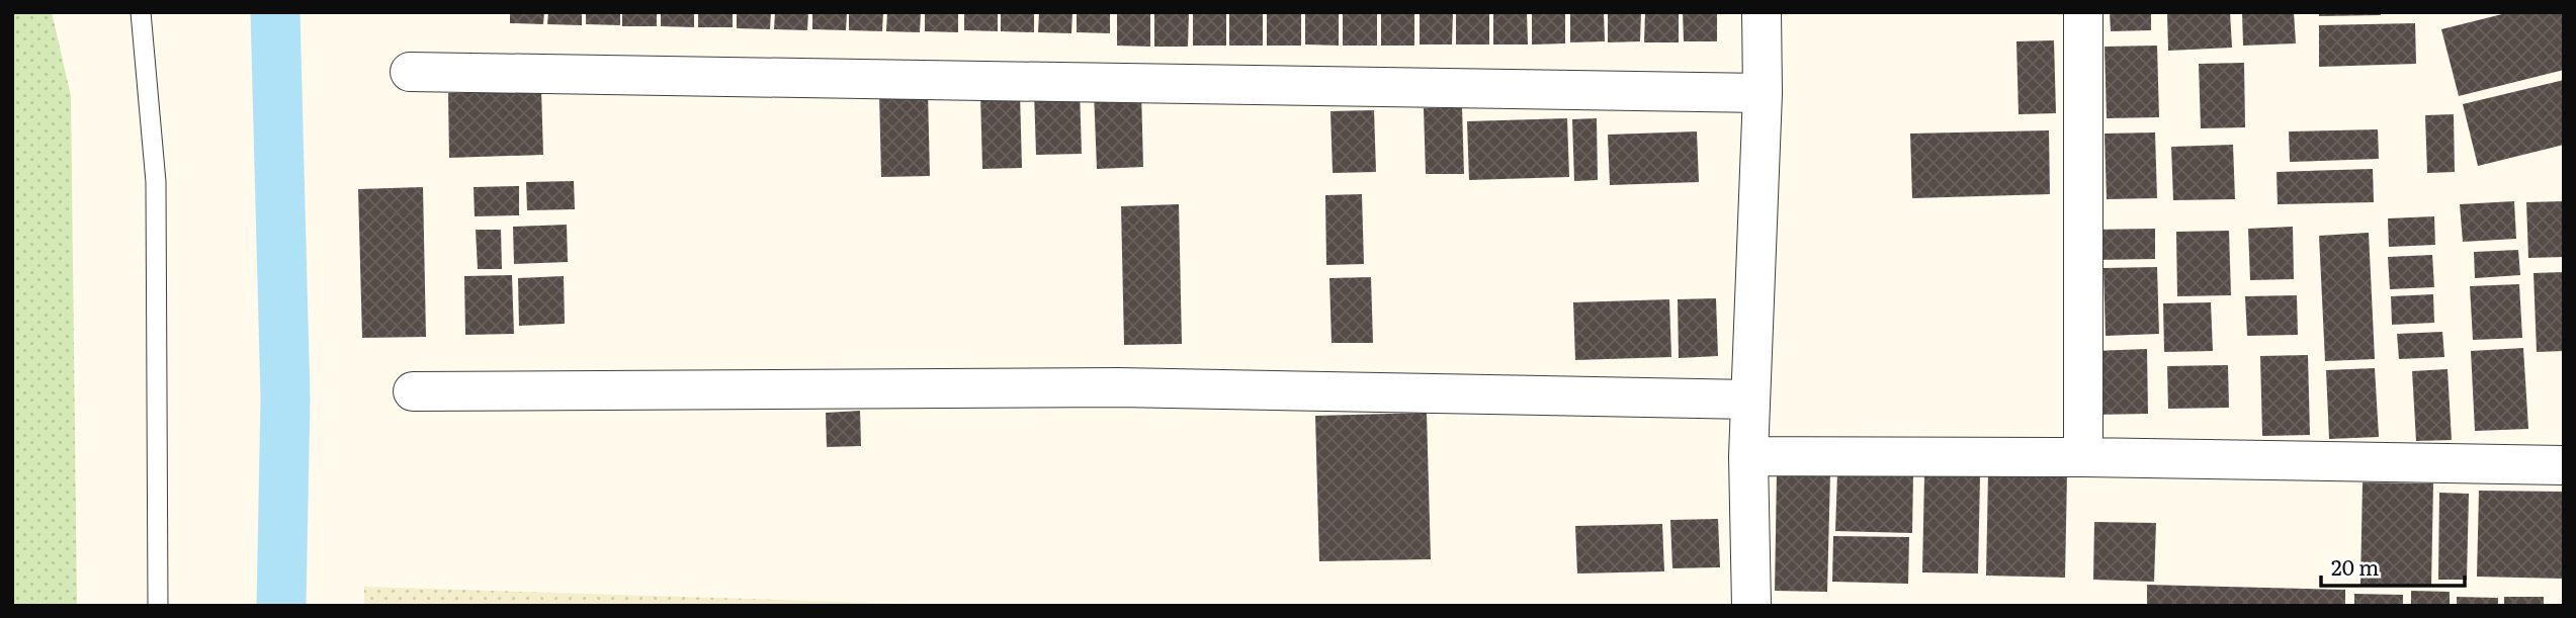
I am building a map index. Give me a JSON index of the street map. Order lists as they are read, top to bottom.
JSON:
{
  "scale_bar": "20 m"
}
